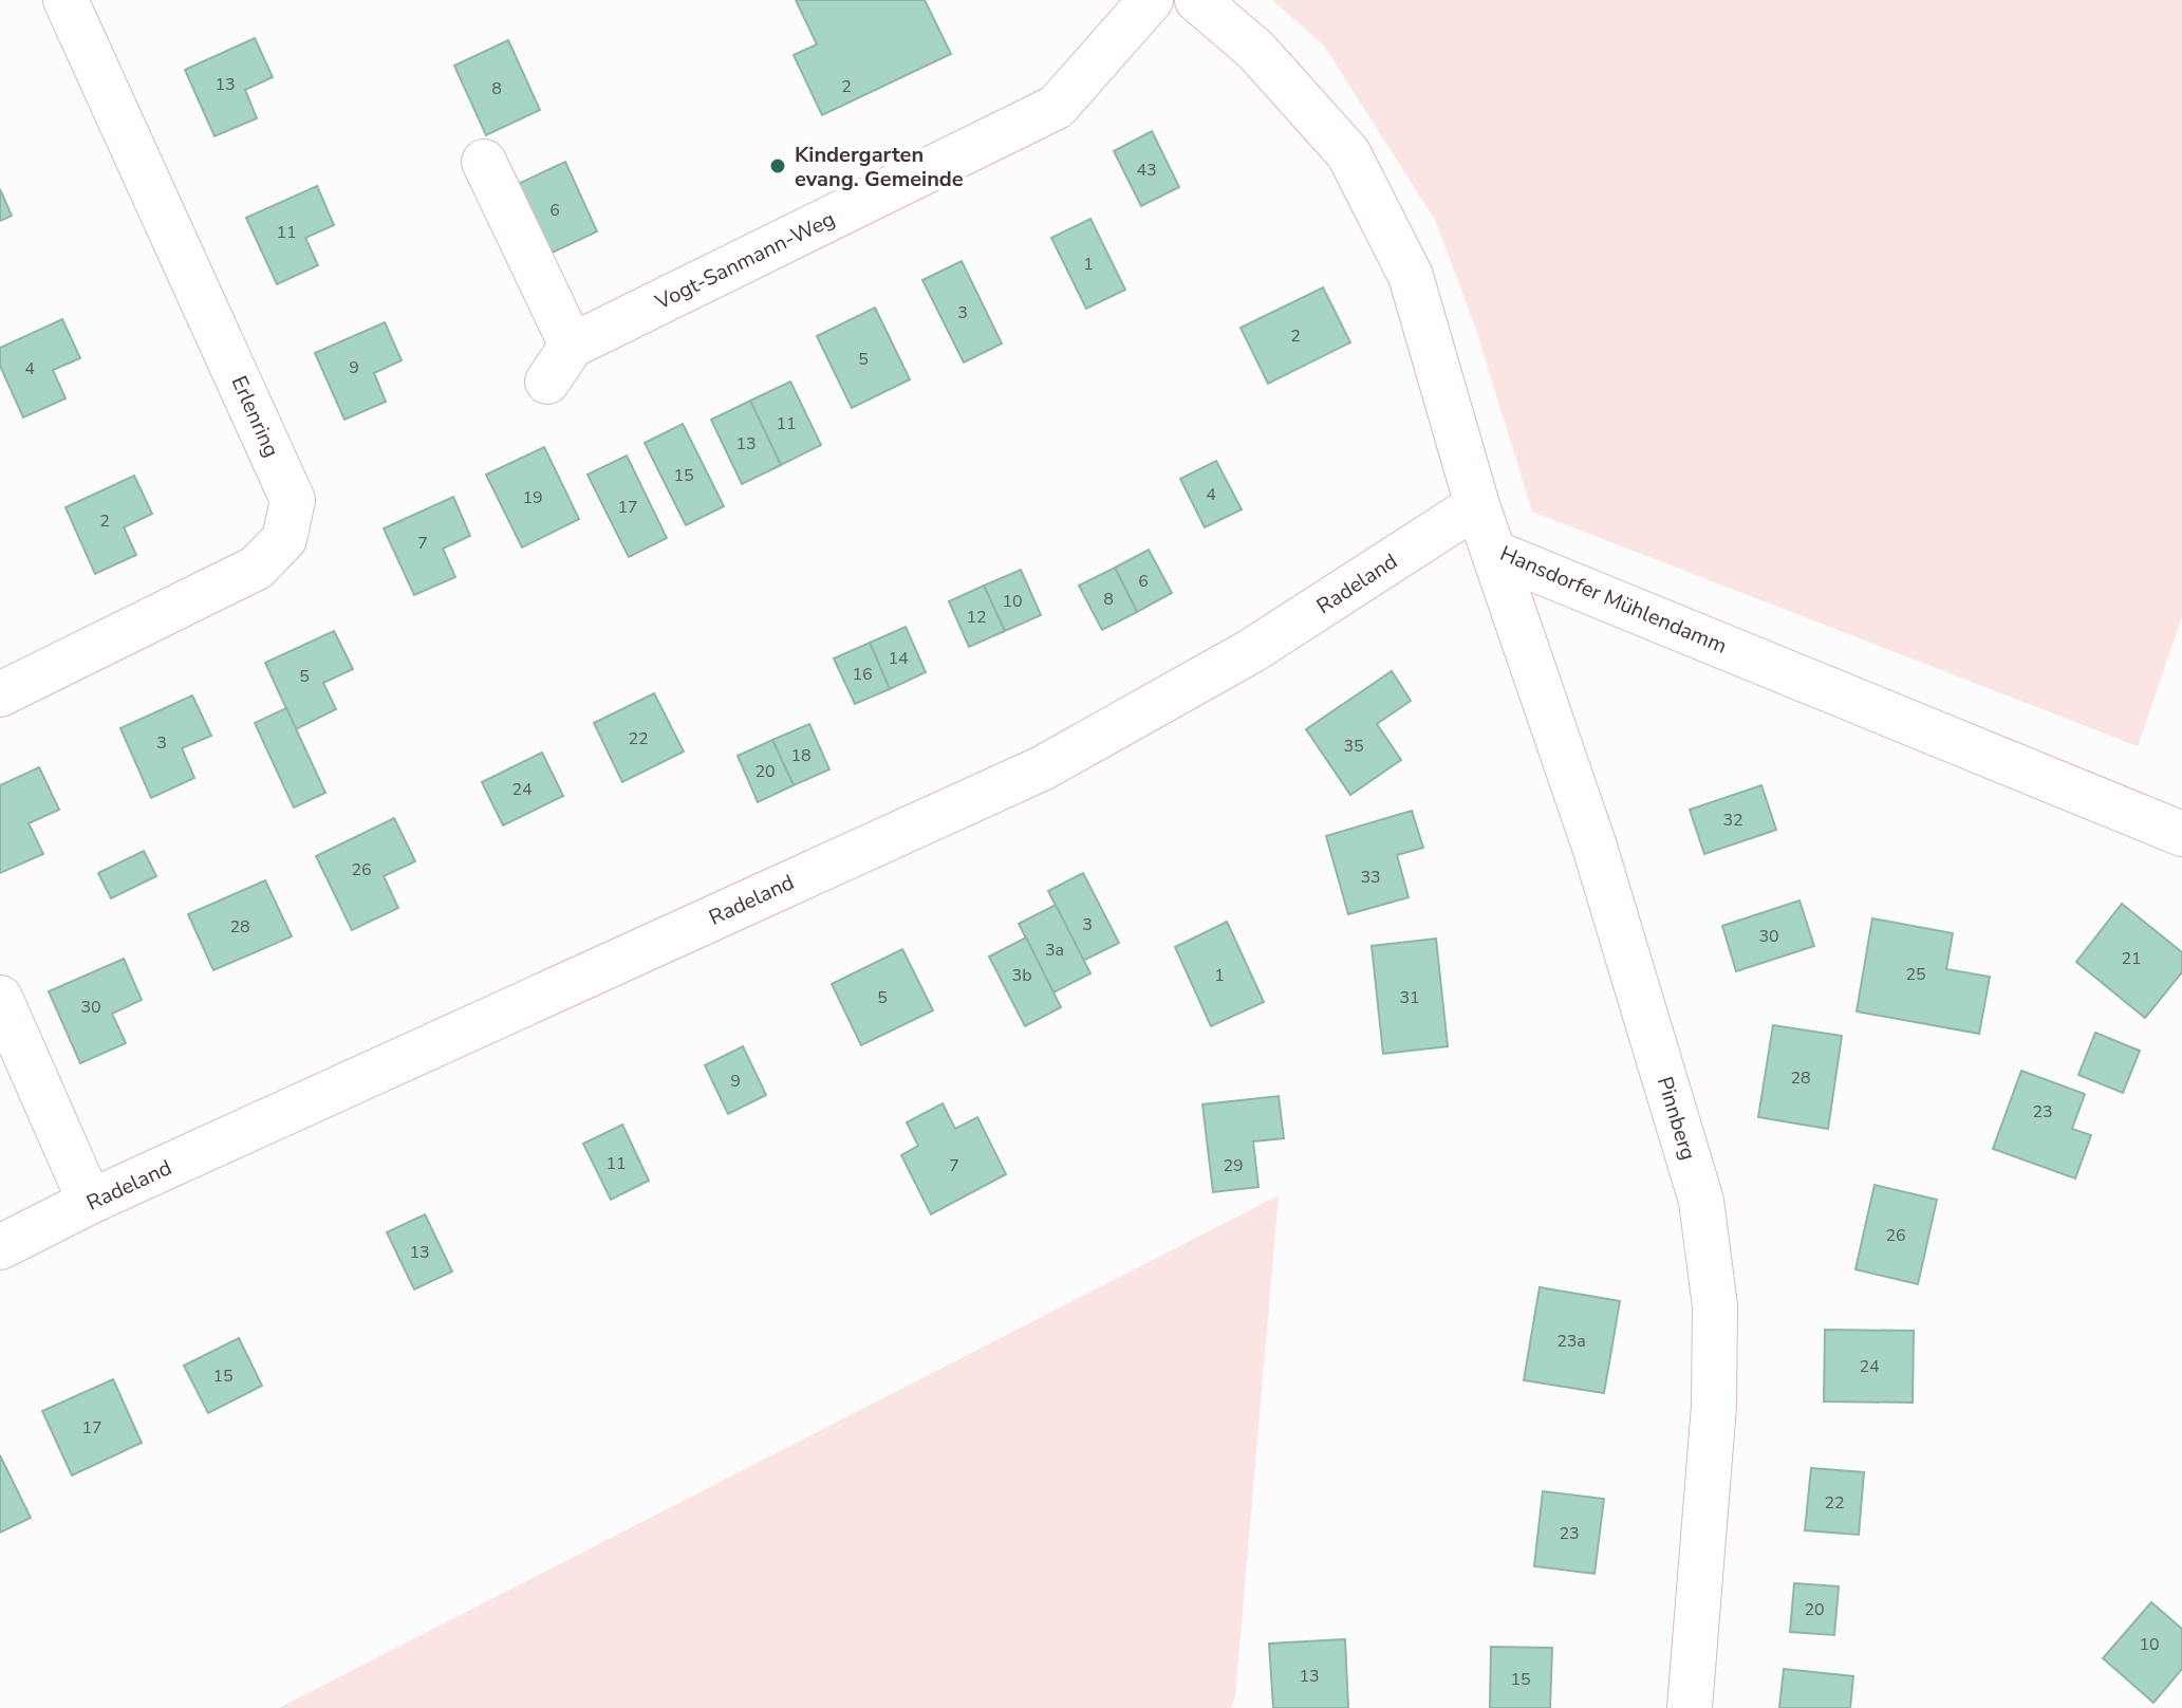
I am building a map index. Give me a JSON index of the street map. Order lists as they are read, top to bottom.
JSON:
{
  "streets": {
    "street": [
      "Vogt-Sanmann-Weg",
      "Erlenring",
      "Radeland",
      "Hansdorfer Mühlendamm",
      "Pinnberg"
    ]
  },
  "crossings": [
    ["Radeland", "Hansdorfer Mühlendamm"],
    ["Hansdorfer Mühlendamm", "Pinnberg"]
  ],
  "places": ["Kindergarten evang. Gemeinde"],
  "house_numbers": [
    "13",
    "2",
    "8",
    "43",
    "6",
    "11",
    "1",
    "3",
    "2",
    "5",
    "9",
    "4",
    "11",
    "13",
    "15",
    "4",
    "19",
    "17",
    "2",
    "7",
    "6",
    "8",
    "10",
    "12",
    "14",
    "16",
    "5",
    "22",
    "3",
    "35",
    "18",
    "20",
    "24",
    "32",
    "26",
    "33",
    "3",
    "28",
    "30",
    "3a",
    "21",
    "25",
    "3b",
    "1",
    "5",
    "31",
    "30",
    "28",
    "9",
    "23",
    "11",
    "7",
    "29",
    "26",
    "13",
    "23a",
    "24",
    "15",
    "17",
    "22",
    "23",
    "20",
    "10",
    "13",
    "15"
  ]
}
